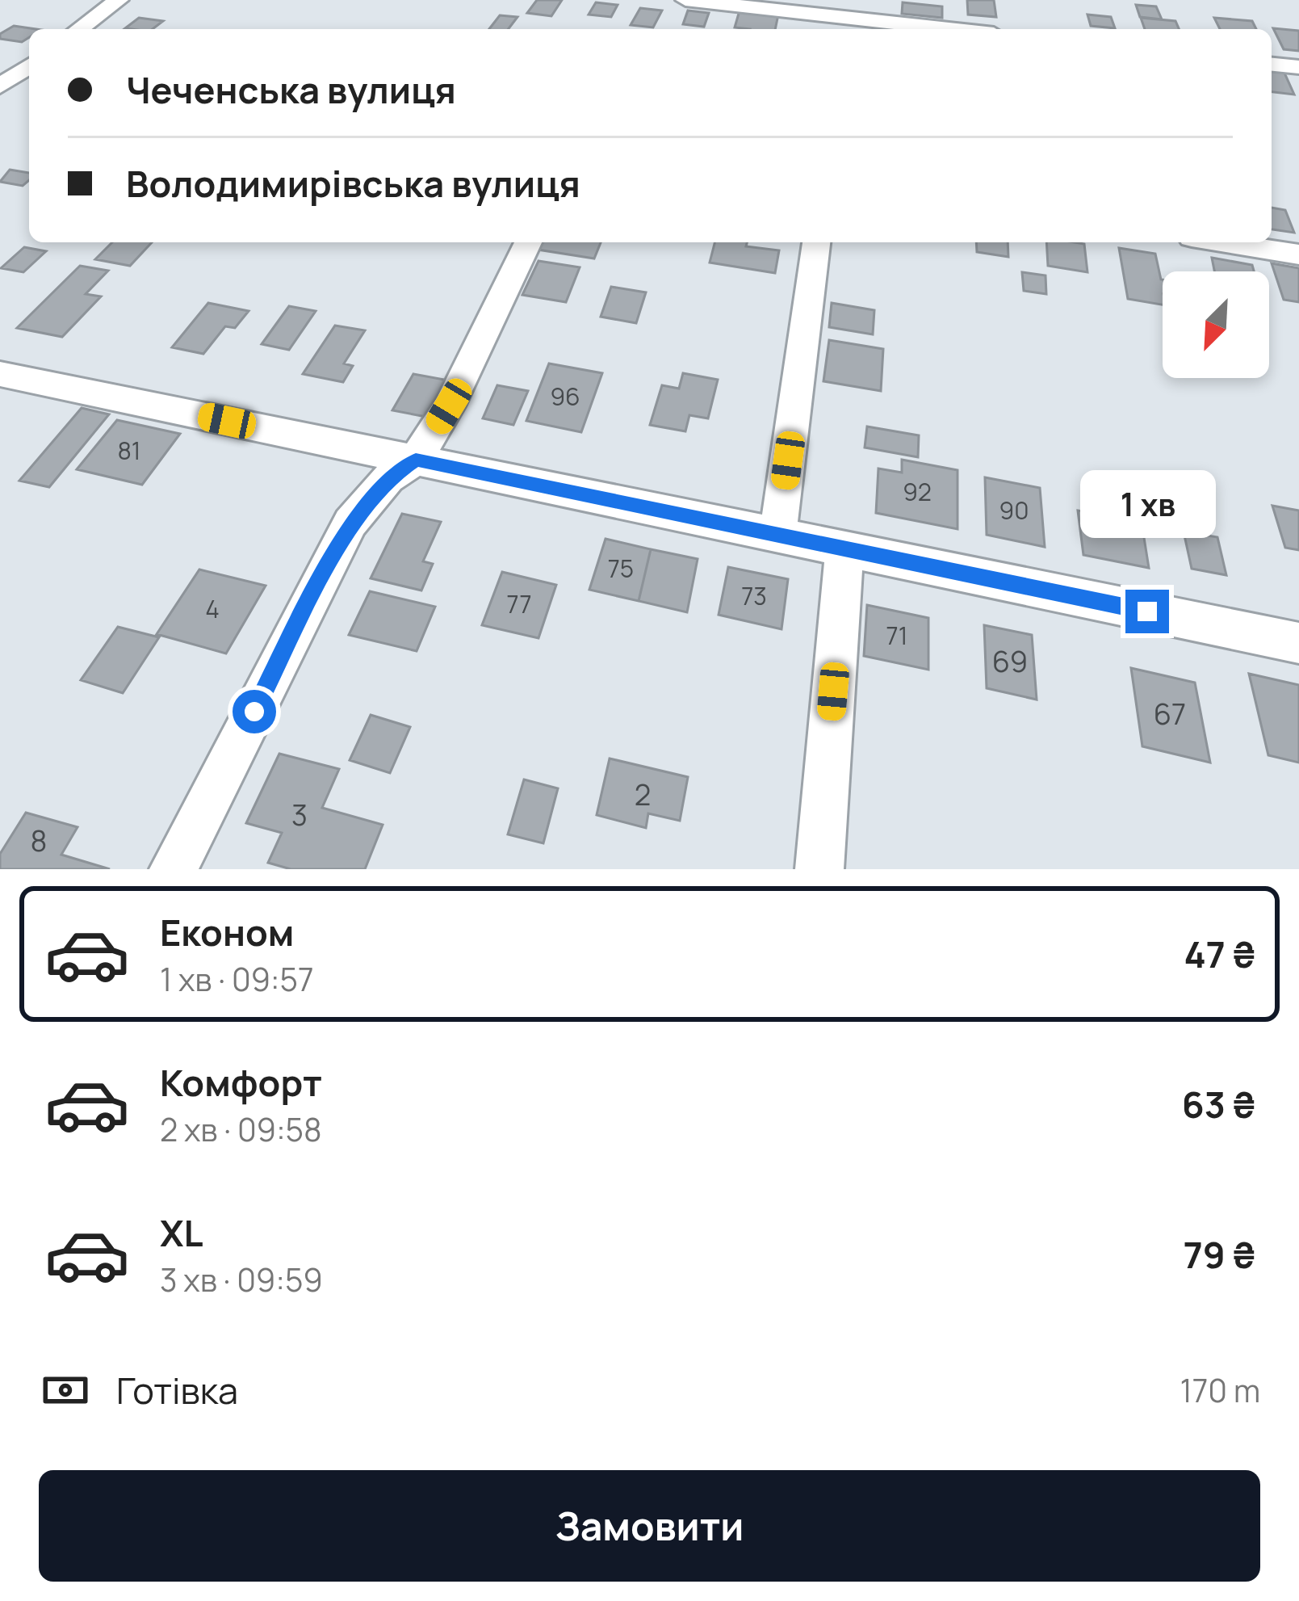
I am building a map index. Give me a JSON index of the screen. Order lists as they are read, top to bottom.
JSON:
{
  "house_numbers": [
    "96",
    "81",
    "92",
    "90",
    "75",
    "73",
    "77",
    "4",
    "71",
    "69",
    "67",
    "2",
    "3",
    "8"
  ],
  "north": "bottom left",
  "page": {
    "banner": ["Чеченська вулиця", "Володимирівська вулиця"],
    "bubble": "1 хв",
    "list": [
      {
        "name": "Економ",
        "note": "1 хв · 09:57",
        "value": "47 ₴"
      },
      {
        "name": "Комфорт",
        "note": "2 хв · 09:58",
        "value": "63 ₴"
      },
      {
        "name": "XL",
        "note": "3 хв · 09:59",
        "value": "79 ₴"
      }
    ],
    "pay": ["Готівка", "170 m"],
    "buttons": "Замовити"
  }
}
